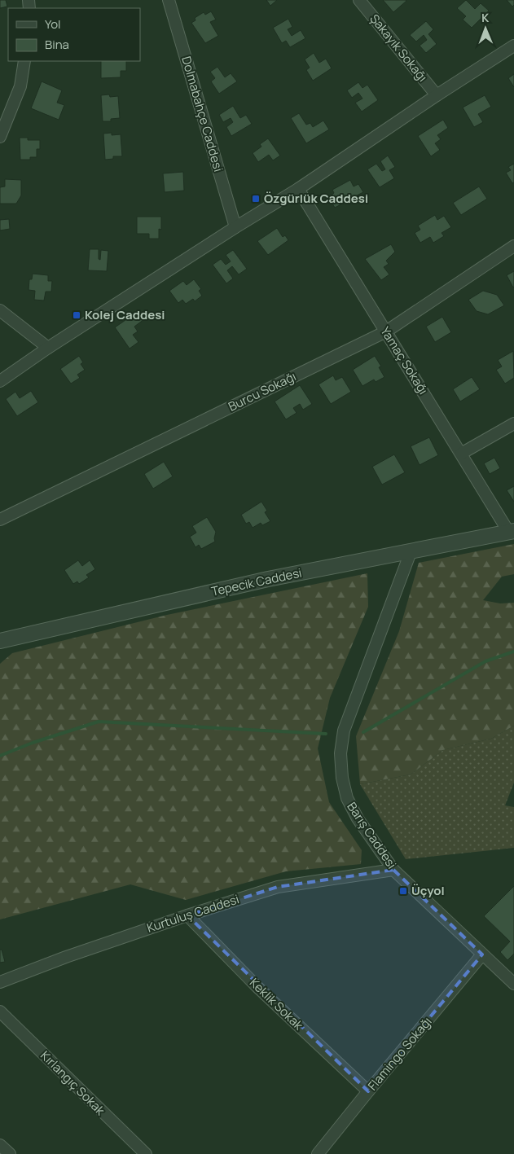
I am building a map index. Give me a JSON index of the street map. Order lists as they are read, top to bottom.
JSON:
{
  "streets": {
    "street": [
      "Şakayık Sokağı",
      "Dolmabahçe Caddesi",
      "Yamaç Sokağı",
      "Burcu Sokağı",
      "Tepecik Caddesi",
      "Barış Caddesi",
      "Kurtuluş Caddesi",
      "Keklik Sokak",
      "Flamingo Sokağı",
      "Kırlangıç Sokak"
    ]
  },
  "crossings": [
    ["Yamaç Sokağı", "Burcu Sokağı"],
    ["Yamaç Sokağı", "Tepecik Caddesi"],
    ["Tepecik Caddesi", "Barış Caddesi"],
    ["Barış Caddesi", "Kurtuluş Caddesi"],
    ["Barış Caddesi", "Flamingo Sokağı"],
    ["Kurtuluş Caddesi", "Keklik Sokak"],
    ["Keklik Sokak", "Flamingo Sokağı"]
  ],
  "places": {
    "transit": ["Özgürlük Caddesi", "Kolej Caddesi", "Üçyol"]
  },
  "legend": ["Yol", "Bina"],
  "north": "top"
}
